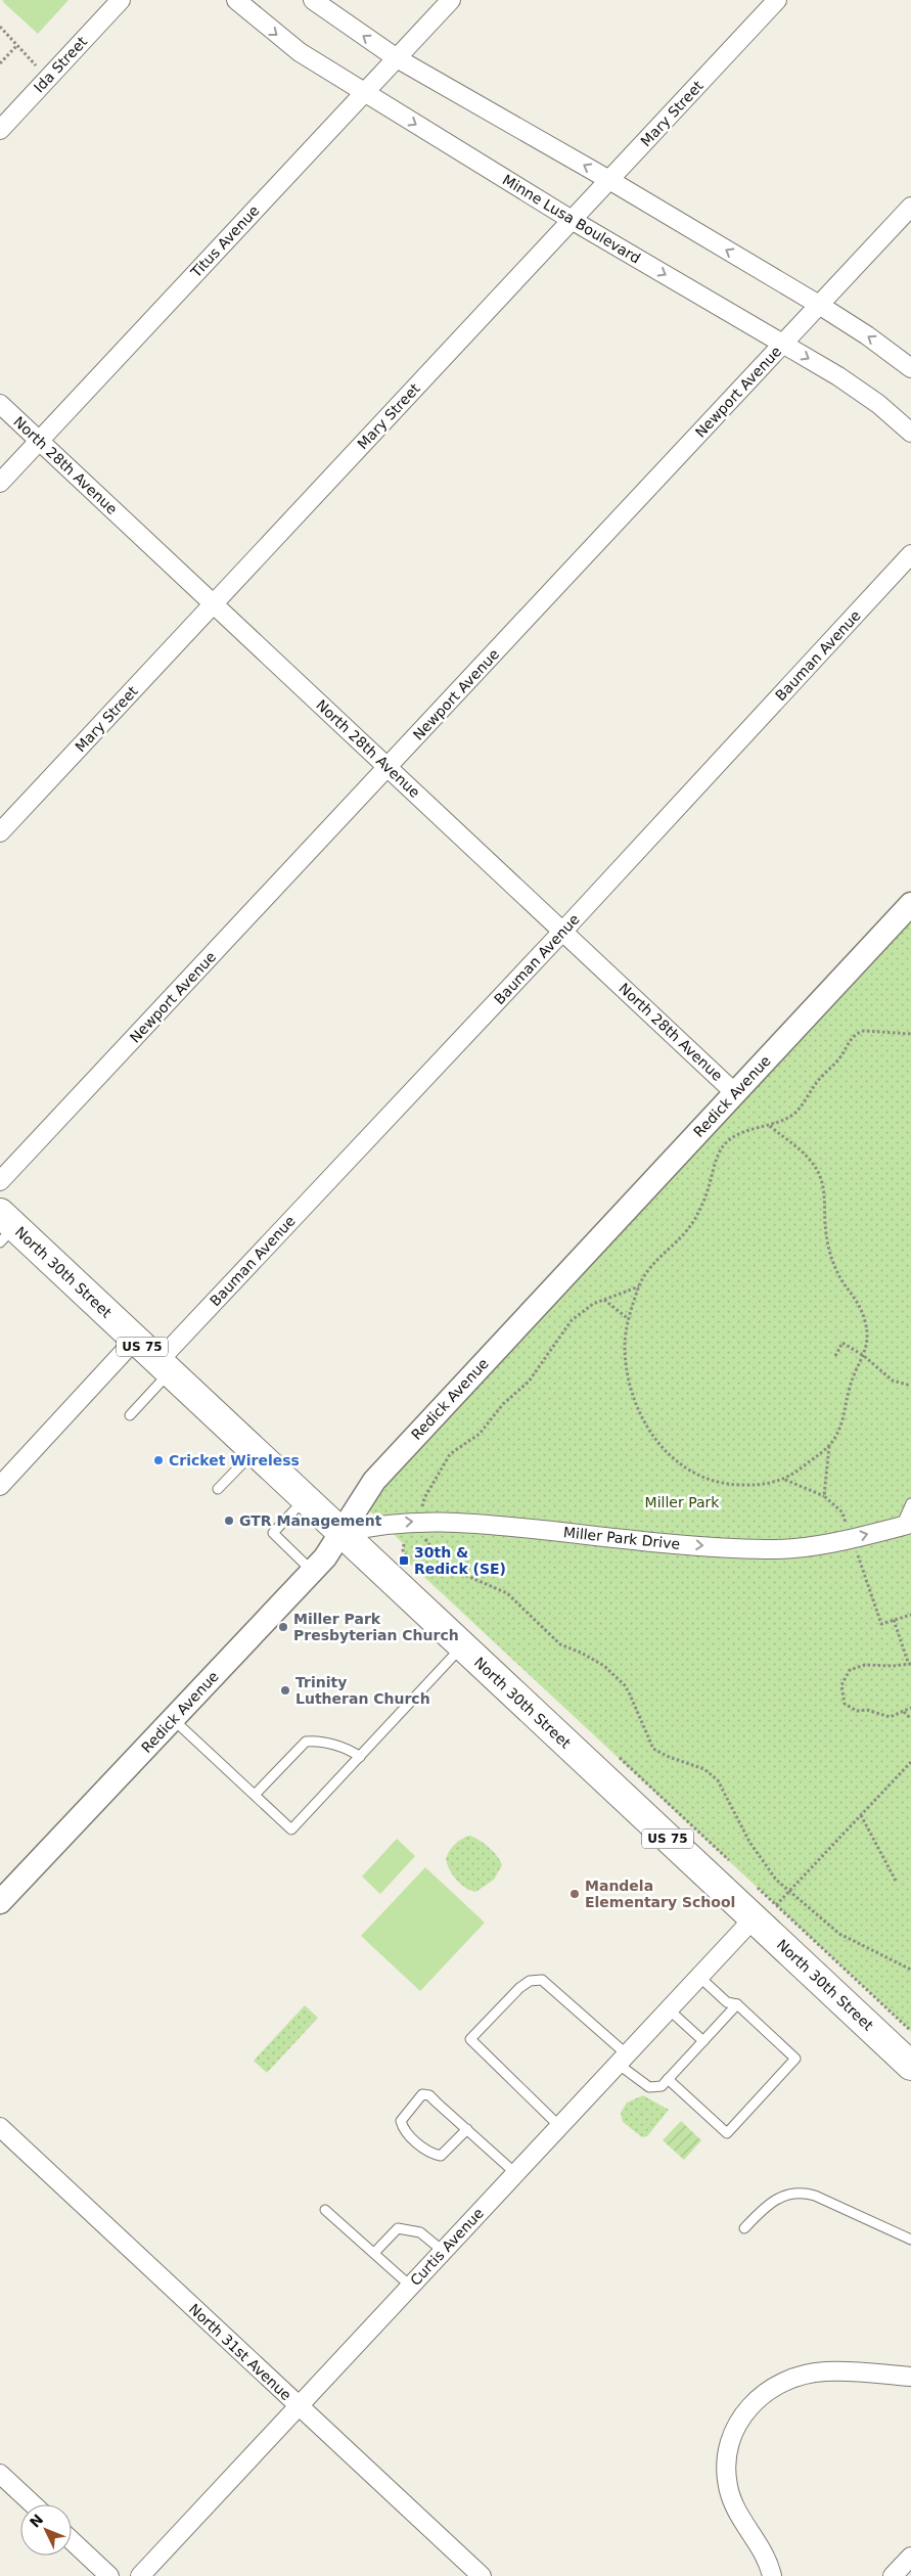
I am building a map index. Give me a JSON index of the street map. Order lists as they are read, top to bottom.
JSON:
{
  "streets": {
    "highway": ["North 30th Street", "US 75"],
    "street": [
      "Ida Street",
      "Mary Street",
      "Minne Lusa Boulevard",
      "Titus Avenue",
      "Newport Avenue",
      "North 28th Avenue",
      "Bauman Avenue",
      "Redick Avenue",
      "Miller Park Drive",
      "Curtis Avenue",
      "North 31st Avenue"
    ]
  },
  "crossings": [
    ["Mary Street", "Minne Lusa Boulevard"],
    ["Mary Street", "North 28th Avenue"],
    ["Minne Lusa Boulevard", "Titus Avenue"],
    ["Minne Lusa Boulevard", "Newport Avenue"],
    ["Titus Avenue", "North 28th Avenue"],
    ["Newport Avenue", "North 28th Avenue"],
    ["North 28th Avenue", "Bauman Avenue"],
    ["North 28th Avenue", "Redick Avenue"],
    ["Bauman Avenue", "North 30th Street"],
    ["Redick Avenue", "North 30th Street"],
    ["Redick Avenue", "Miller Park Drive"],
    ["North 30th Street", "Miller Park Drive"],
    ["North 30th Street", "Curtis Avenue"],
    ["Curtis Avenue", "North 31st Avenue"]
  ],
  "one_way": ["Miller Park Drive"],
  "parks": ["Miller Park"],
  "places": {
    "other": [
      "Cricket Wireless",
      "GTR Management",
      "Miller Park Presbyterian Church",
      "Trinity Lutheran Church",
      "Mandela Elementary School"
    ],
    "transit": ["30th & Redick (SE)"]
  },
  "north": "top left"
}
